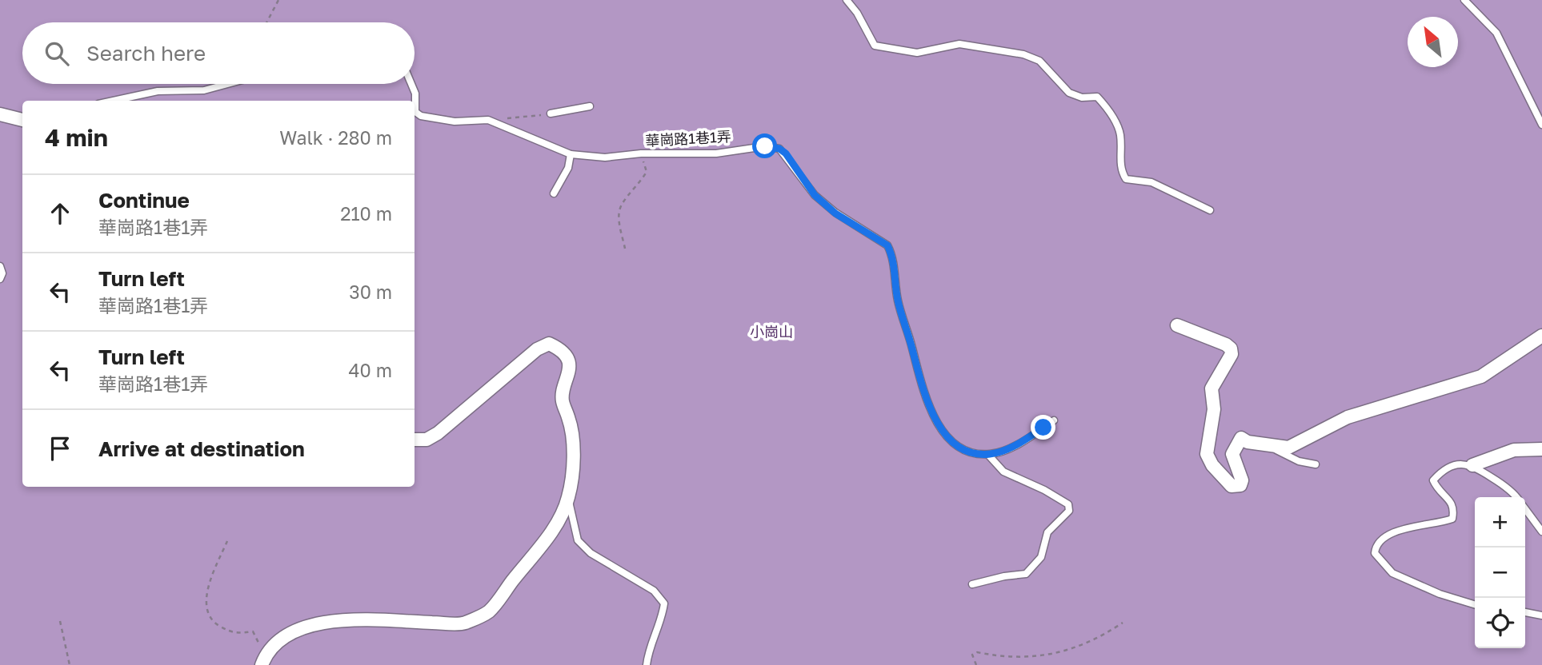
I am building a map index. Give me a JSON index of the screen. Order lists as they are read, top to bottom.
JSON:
{
  "streets": {
    "lane": ["華崗路1巷1弄"]
  },
  "parks": ["小崗山"],
  "north": "top left",
  "page": {
    "search": "Search here",
    "heading": ["4 min", "Walk · 280 m"],
    "list": [
      ["Continue", "華崗路1巷1弄", "210 m"],
      ["Turn left", "華崗路1巷1弄", "30 m"],
      ["Turn left", "華崗路1巷1弄", "40 m"],
      "Arrive at destination"
    ],
    "map_buttons": ["+", "−"]
  }
}
